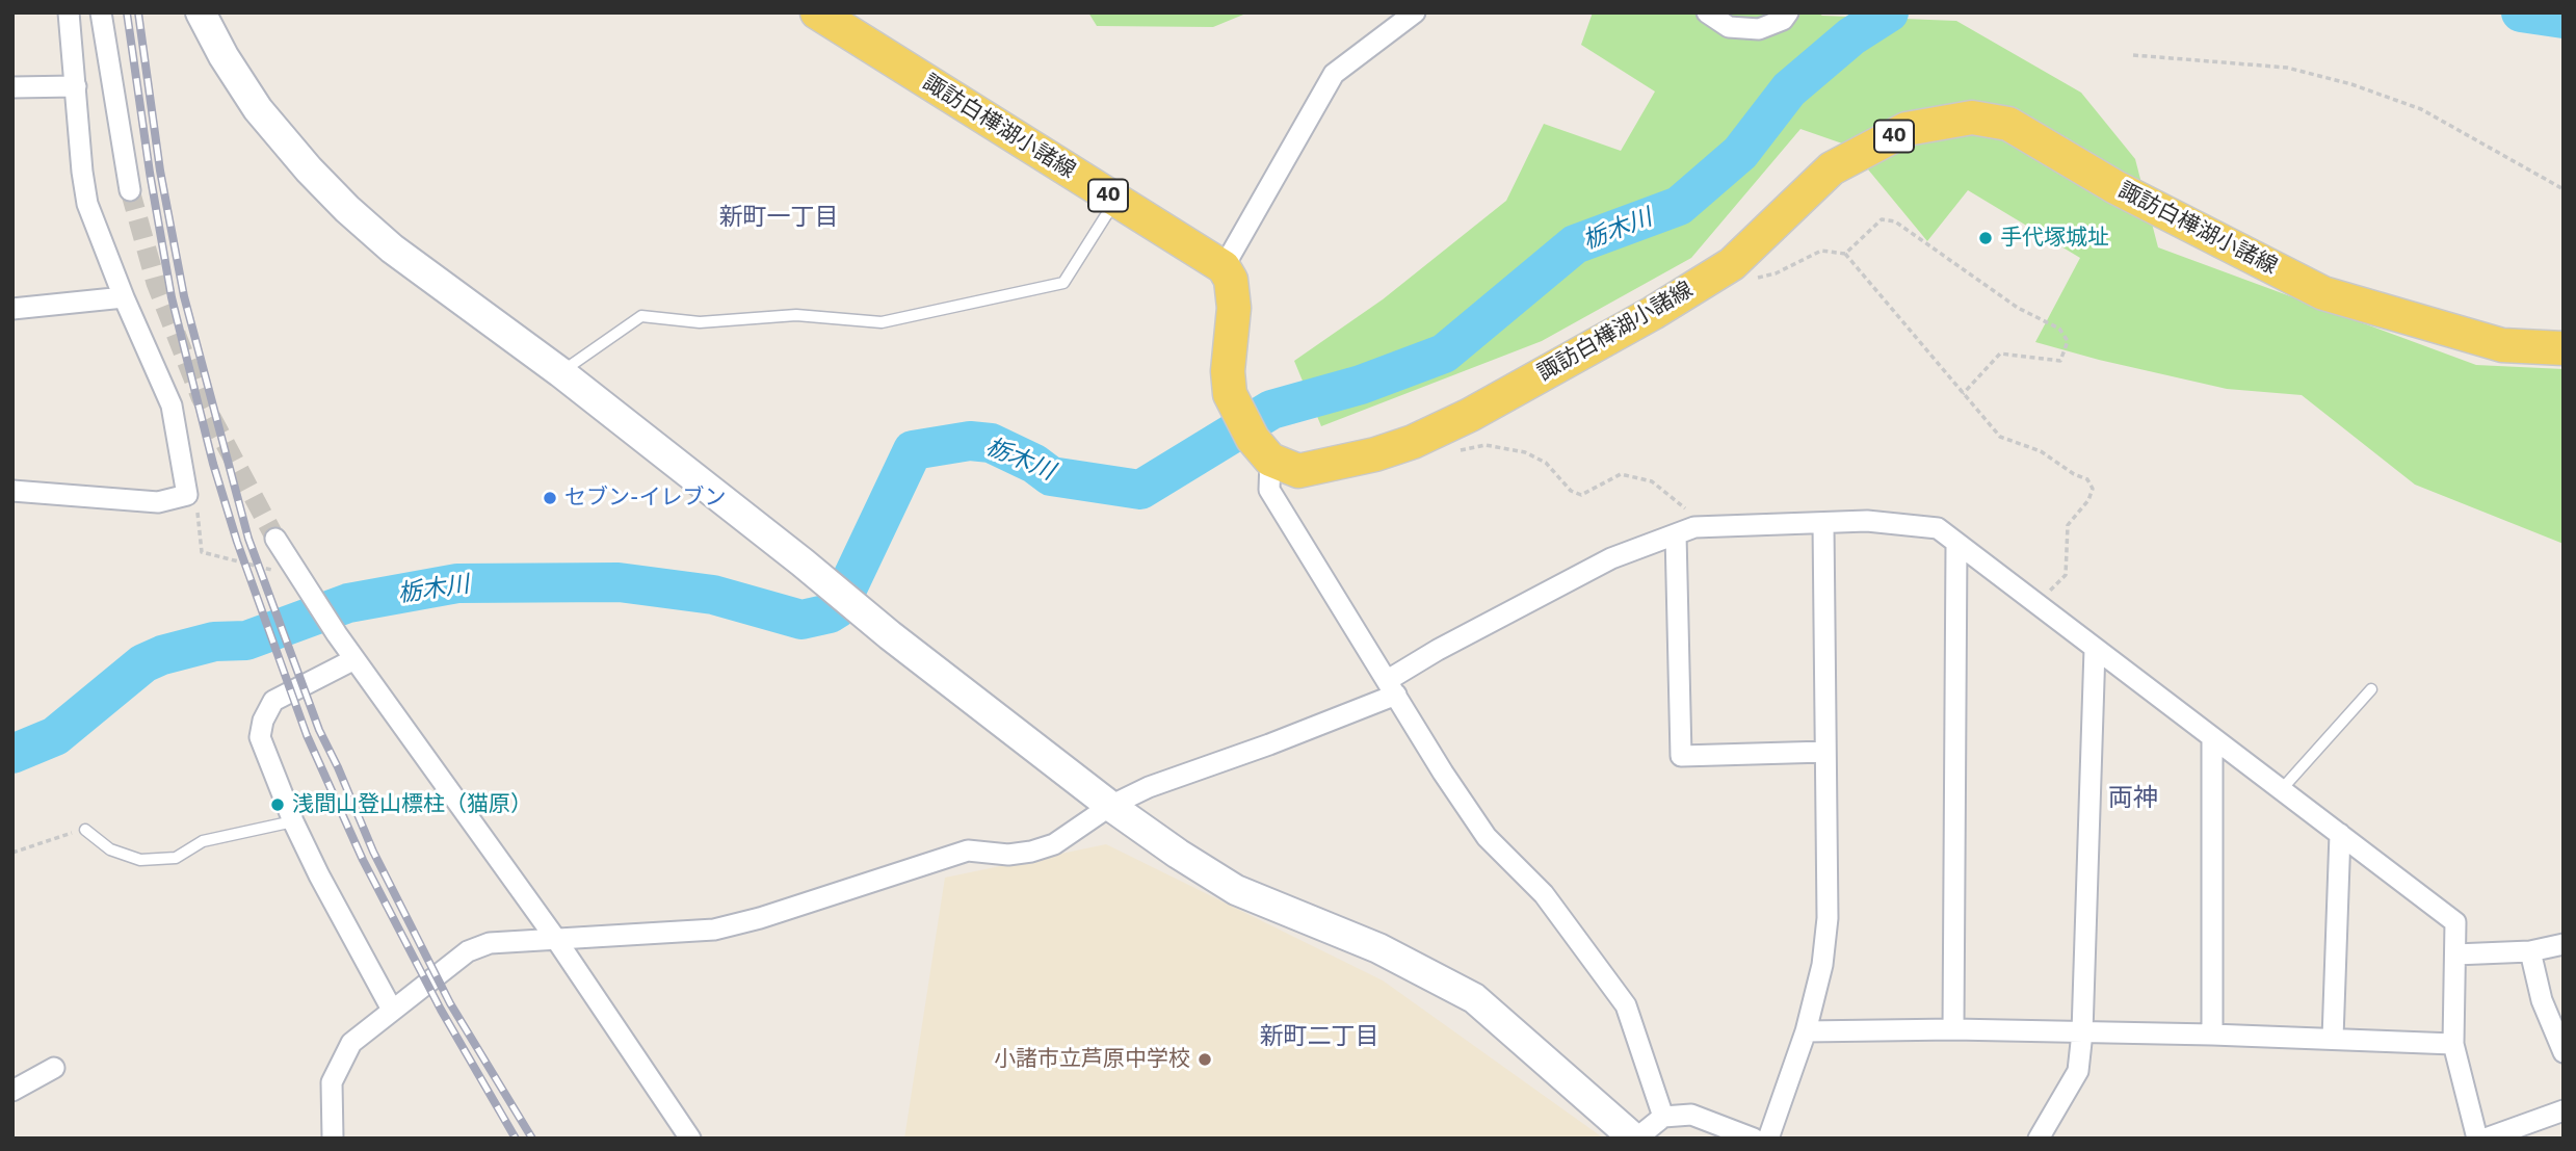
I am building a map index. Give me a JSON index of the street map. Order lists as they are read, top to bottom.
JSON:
{
  "streets": {
    "main road": ["諏訪白樺湖小諸線", "40"]
  },
  "districts": ["新町一丁目", "両神", "新町二丁目"],
  "water": ["栃木川"],
  "places": [
    "手代塚城址",
    "セブン-イレブン",
    "浅間山登山標柱（猫原）",
    "小諸市立芦原中学校"
  ]
}
